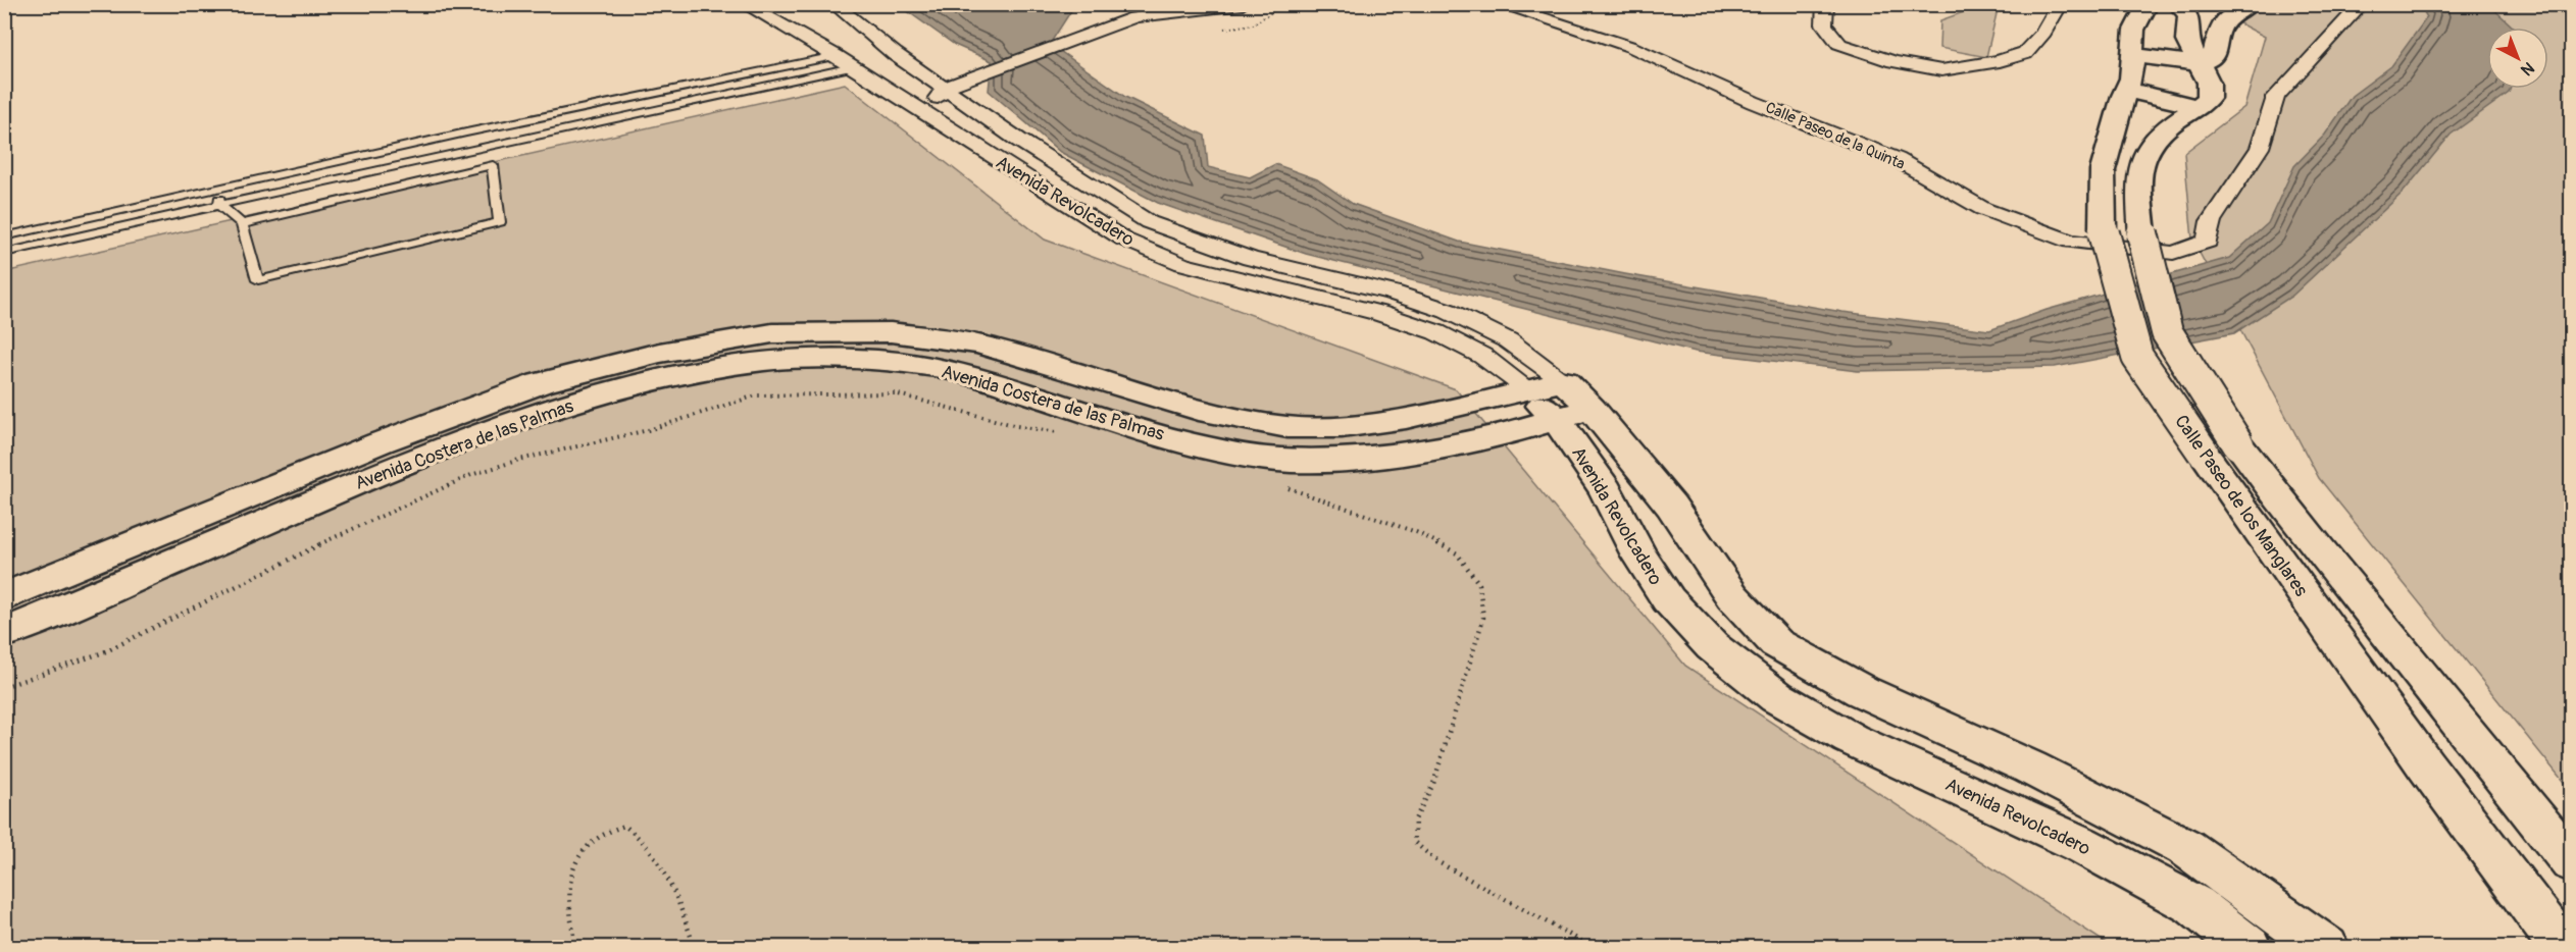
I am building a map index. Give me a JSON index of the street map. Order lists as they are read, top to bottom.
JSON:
{
  "streets": {
    "main road": ["Avenida Revolcadero", "Avenida Costera de las Palmas", "Calle Paseo de los Manglares"],
    "street": ["Calle Paseo de la Quinta"]
  },
  "crossings": [
    ["Avenida Revolcadero", "Avenida Costera de las Palmas"]
  ],
  "north": "bottom right"
}
